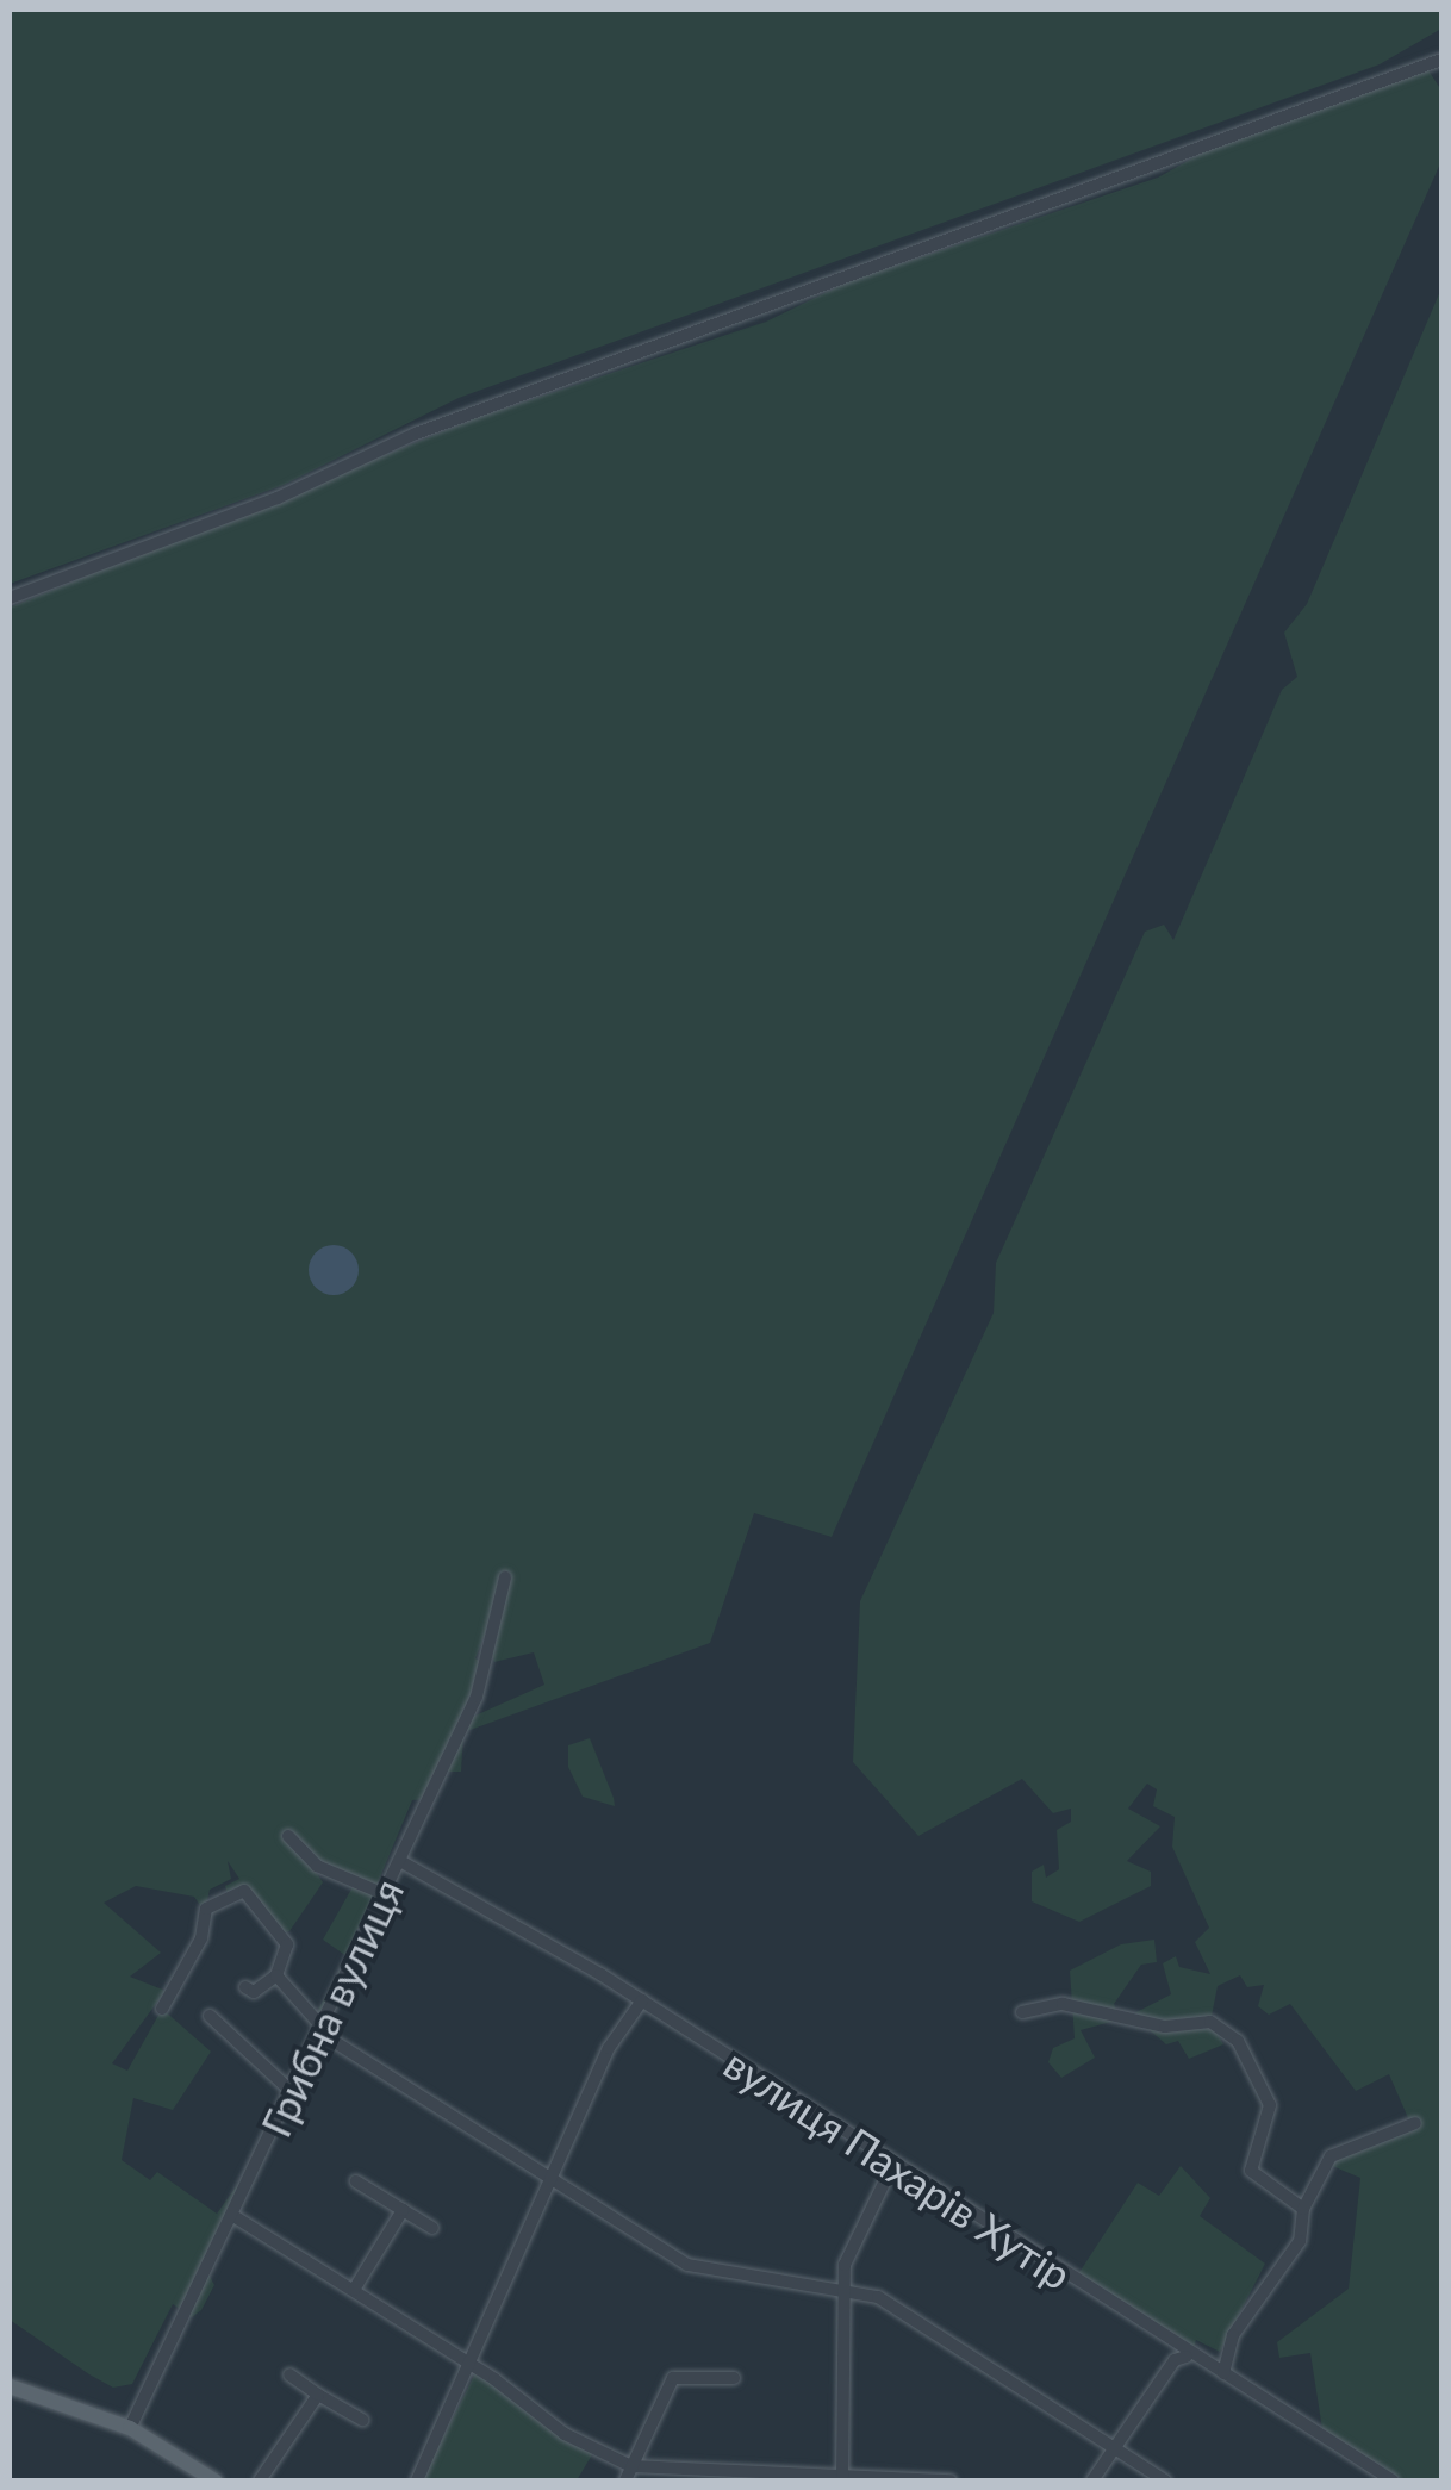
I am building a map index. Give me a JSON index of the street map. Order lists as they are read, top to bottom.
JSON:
{
  "streets": {
    "street": ["Грибна вулиця", "вулиця Пахарів Хутір"]
  },
  "crossings": [
    ["Грибна вулиця", "вулиця Пахарів Хутір"]
  ]
}
